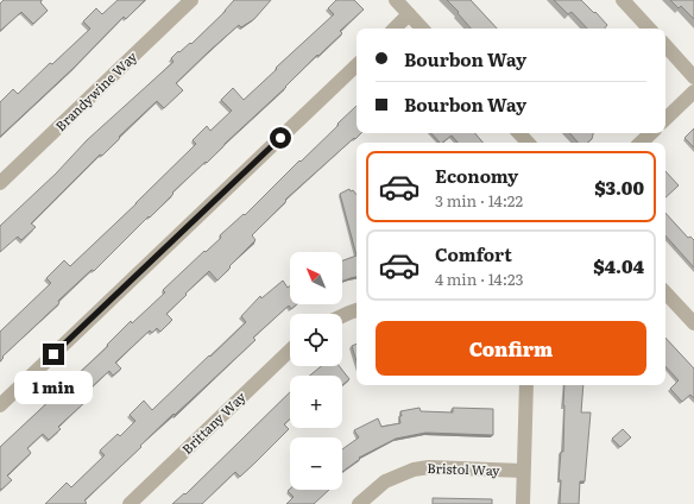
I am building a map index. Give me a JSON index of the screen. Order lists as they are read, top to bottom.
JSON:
{
  "streets": {
    "street": ["Brandywine Way", "Brittany Way", "Bristol Way"]
  },
  "north": "top left",
  "page": {
    "banner": ["Bourbon Way", "Bourbon Way"],
    "list": [
      {
        "name": "Economy",
        "note": "3 min · 14:22",
        "value": "$3.00"
      },
      {
        "name": "Comfort",
        "note": "4 min · 14:23",
        "value": "$4.04"
      }
    ],
    "map_buttons": ["+", "−"],
    "buttons": "Confirm",
    "bubble": "1 min"
  }
}
